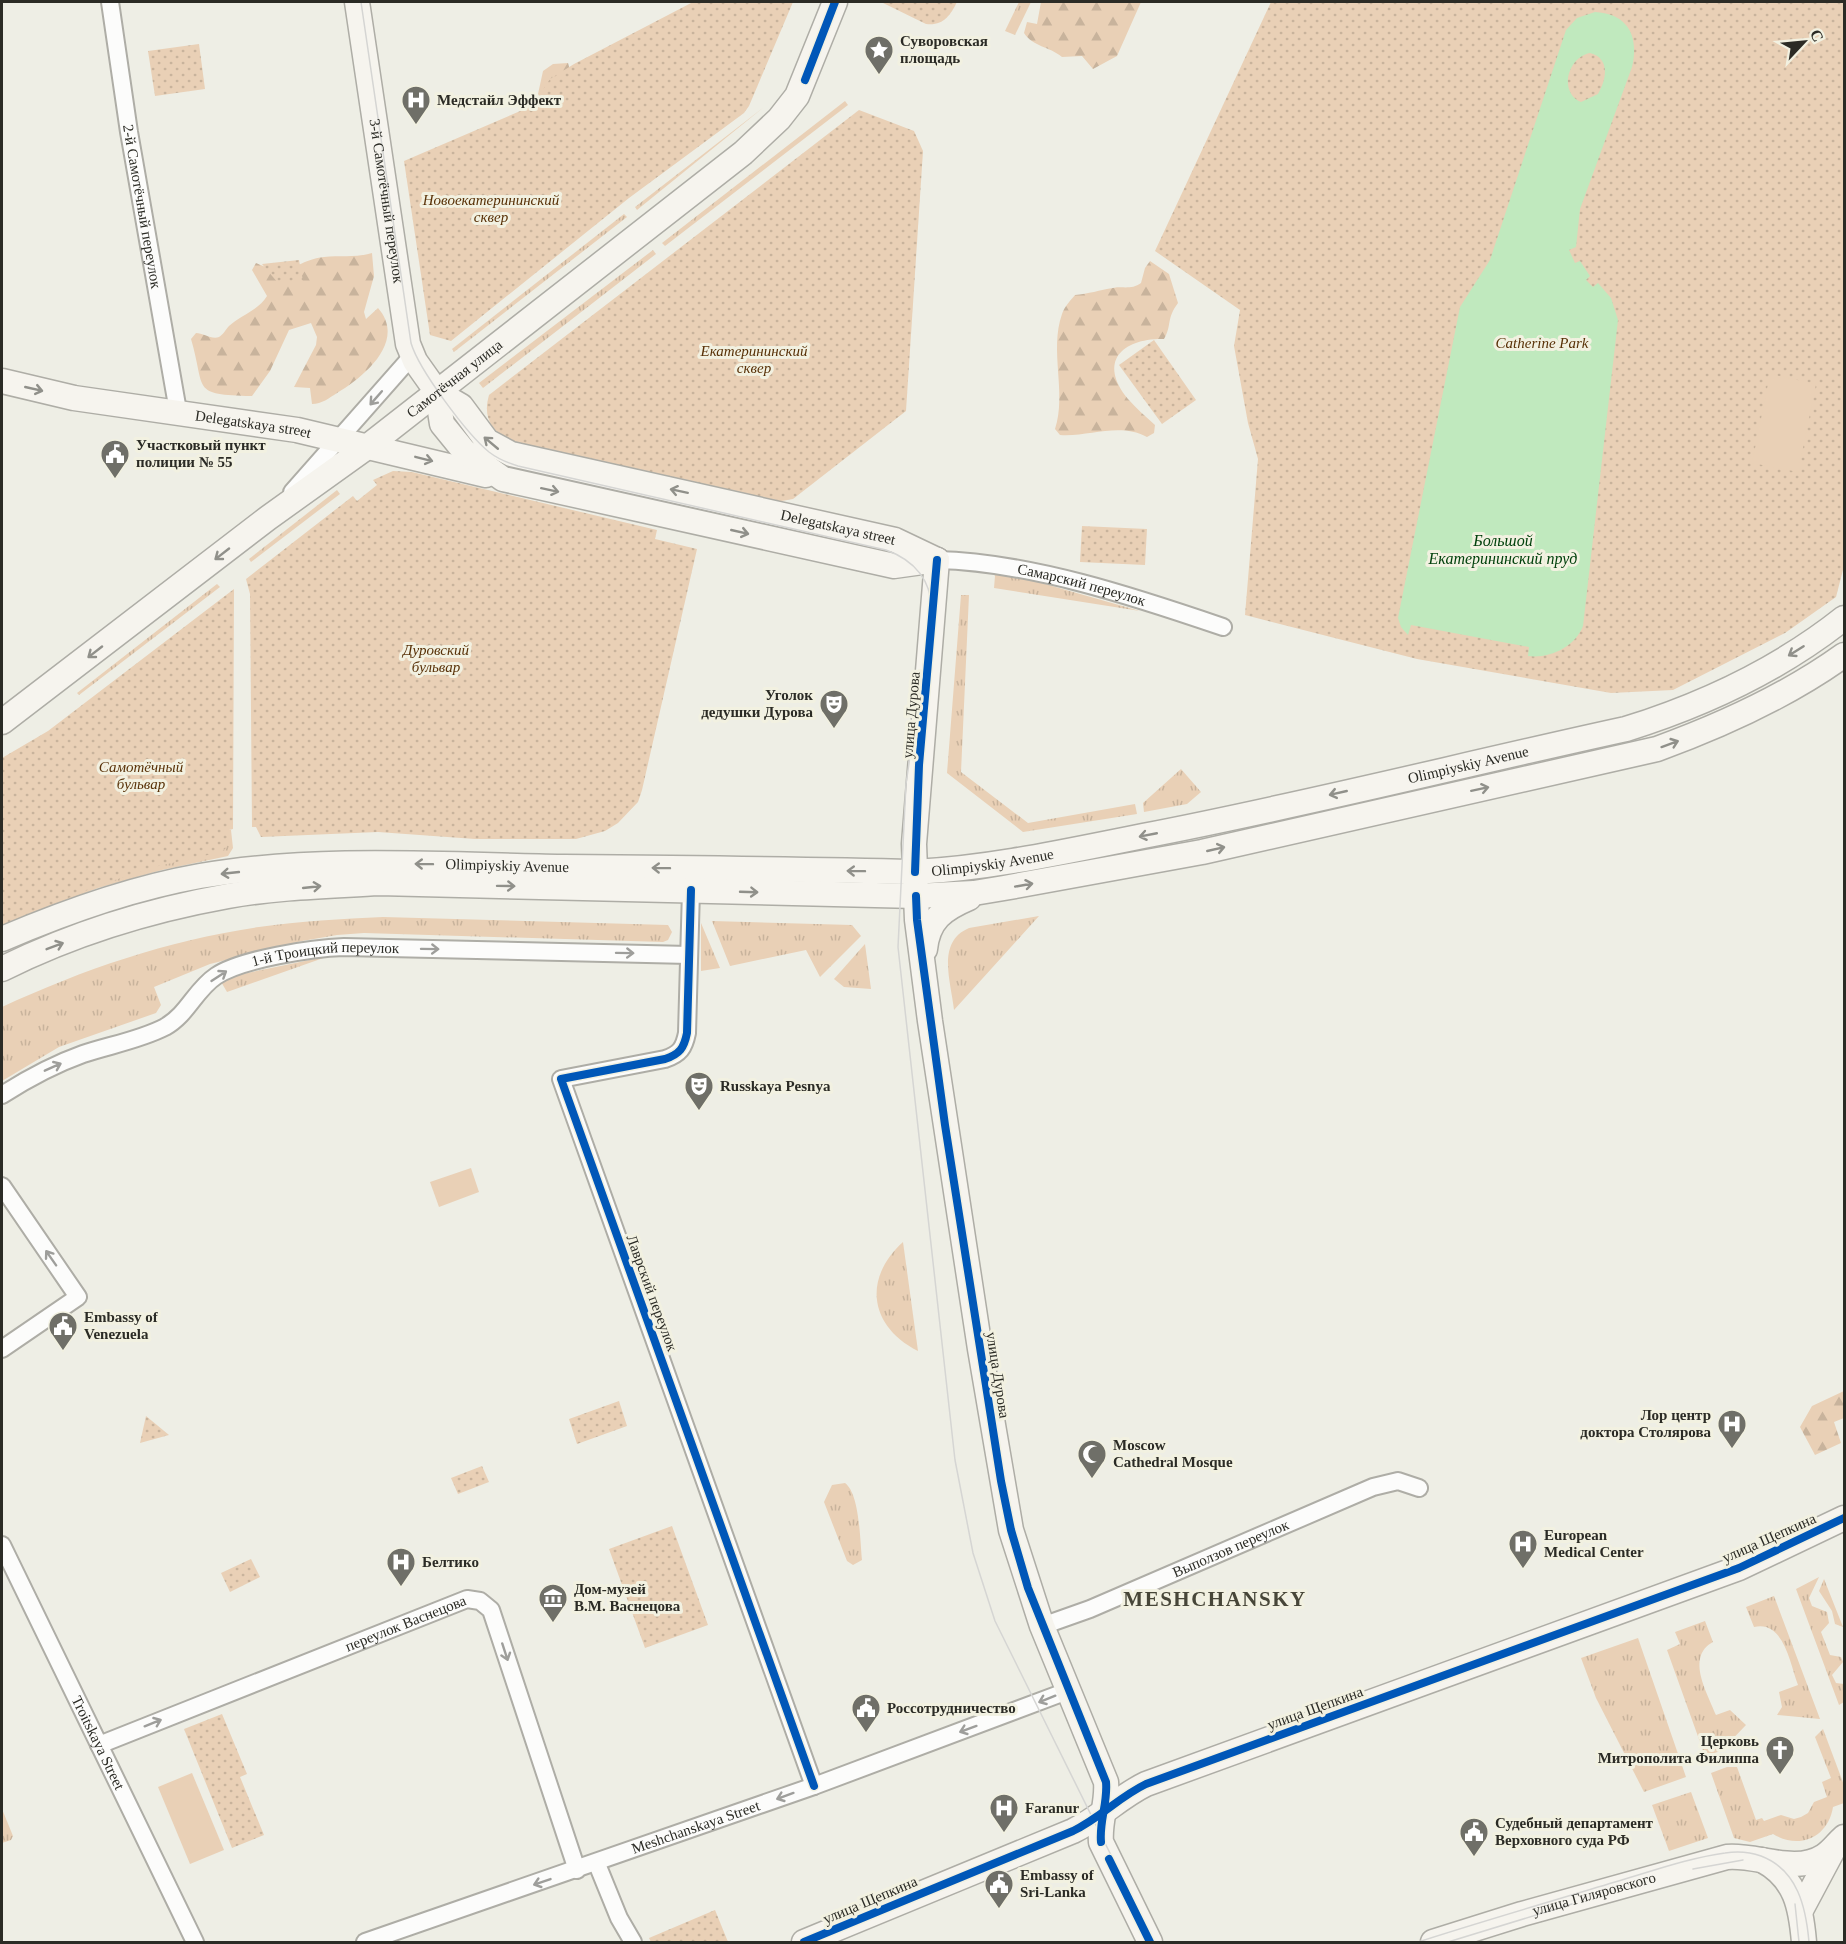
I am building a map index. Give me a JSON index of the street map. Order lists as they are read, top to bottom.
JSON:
{
  "streets": {
    "main road": [
      "3-й Самотёчный переулок",
      "Самотёчная улица",
      "Delegatskaya street",
      "улица Дурова",
      "Olimpiyskiy Avenue",
      "улица Щепкина",
      "улица Гиляровского"
    ],
    "street": [
      "2-й Самотёчный переулок",
      "Самарский переулок",
      "1-й Троицкий переулок",
      "Лаврский переулок",
      "Выползов переулок",
      "переулок Васнецова",
      "Troitskaya Street",
      "Meshchanskaya Street"
    ]
  },
  "crossings": [
    ["3-й Самотёчный переулок", "Самотёчная улица"],
    ["3-й Самотёчный переулок", "Delegatskaya street"],
    ["2-й Самотёчный переулок", "Delegatskaya street"],
    ["Самотёчная улица", "Delegatskaya street"],
    ["Delegatskaya street", "Самарский переулок"],
    ["Delegatskaya street", "улица Дурова"],
    ["Самарский переулок", "улица Дурова"],
    ["улица Дурова", "Olimpiyskiy Avenue"],
    ["улица Дурова", "улица Щепкина"],
    ["улица Дурова", "Выползов переулок"],
    ["улица Дурова", "Meshchanskaya Street"],
    ["Olimpiyskiy Avenue", "Лаврский переулок"],
    ["1-й Троицкий переулок", "Лаврский переулок"],
    ["Лаврский переулок", "Meshchanskaya Street"],
    ["переулок Васнецова", "Troitskaya Street"],
    ["переулок Васнецова", "Meshchanskaya Street"]
  ],
  "one_way": ["1-й Троицкий переулок", "Meshchanskaya Street"],
  "districts": ["MESHCHANSKY"],
  "water": ["Большой Екатерининский пруд"],
  "parks": [
    "Новоекатерининский сквер",
    "Catherine Park",
    "Екатерининский сквер",
    "Дуровский бульвар",
    "Самотёчный бульвар"
  ],
  "places": {
    "place": ["Суворовская площадь"],
    "hospital": [
      "Медстайл Эффект",
      "Лор центр доктора Столярова",
      "European Medical Center",
      "Белтико",
      "Faranur"
    ],
    "public building": [
      "Участковый пункт полиции № 55",
      "Embassy of Venezuela",
      "Россотрудничество",
      "Судебный департамент Верховного суда РФ",
      "Embassy of Sri-Lanka"
    ],
    "theatre": ["Уголок дедушки Дурова", "Russkaya Pesnya"],
    "mosque": ["Moscow Cathedral Mosque"],
    "museum": ["Дом-музей В.М. Васнецова"],
    "church": ["Церковь Митрополита Филиппа"]
  },
  "north": "top right"
}
